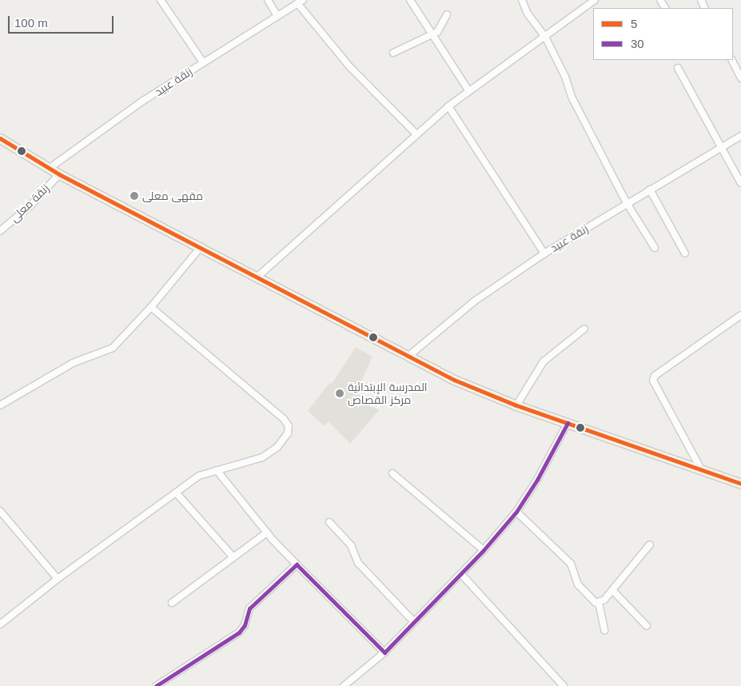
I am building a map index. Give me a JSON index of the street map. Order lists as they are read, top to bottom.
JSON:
{
  "streets": {
    "street": ["زنقة عبيد", "زنقة معلى"]
  },
  "places": ["مقهى معلى", "المدرسة الإبتدائية مركز القصاص"],
  "lines": ["transit line 5", "transit line 30"],
  "legend": ["5", "30"],
  "scale_bar": "100 m"
}
